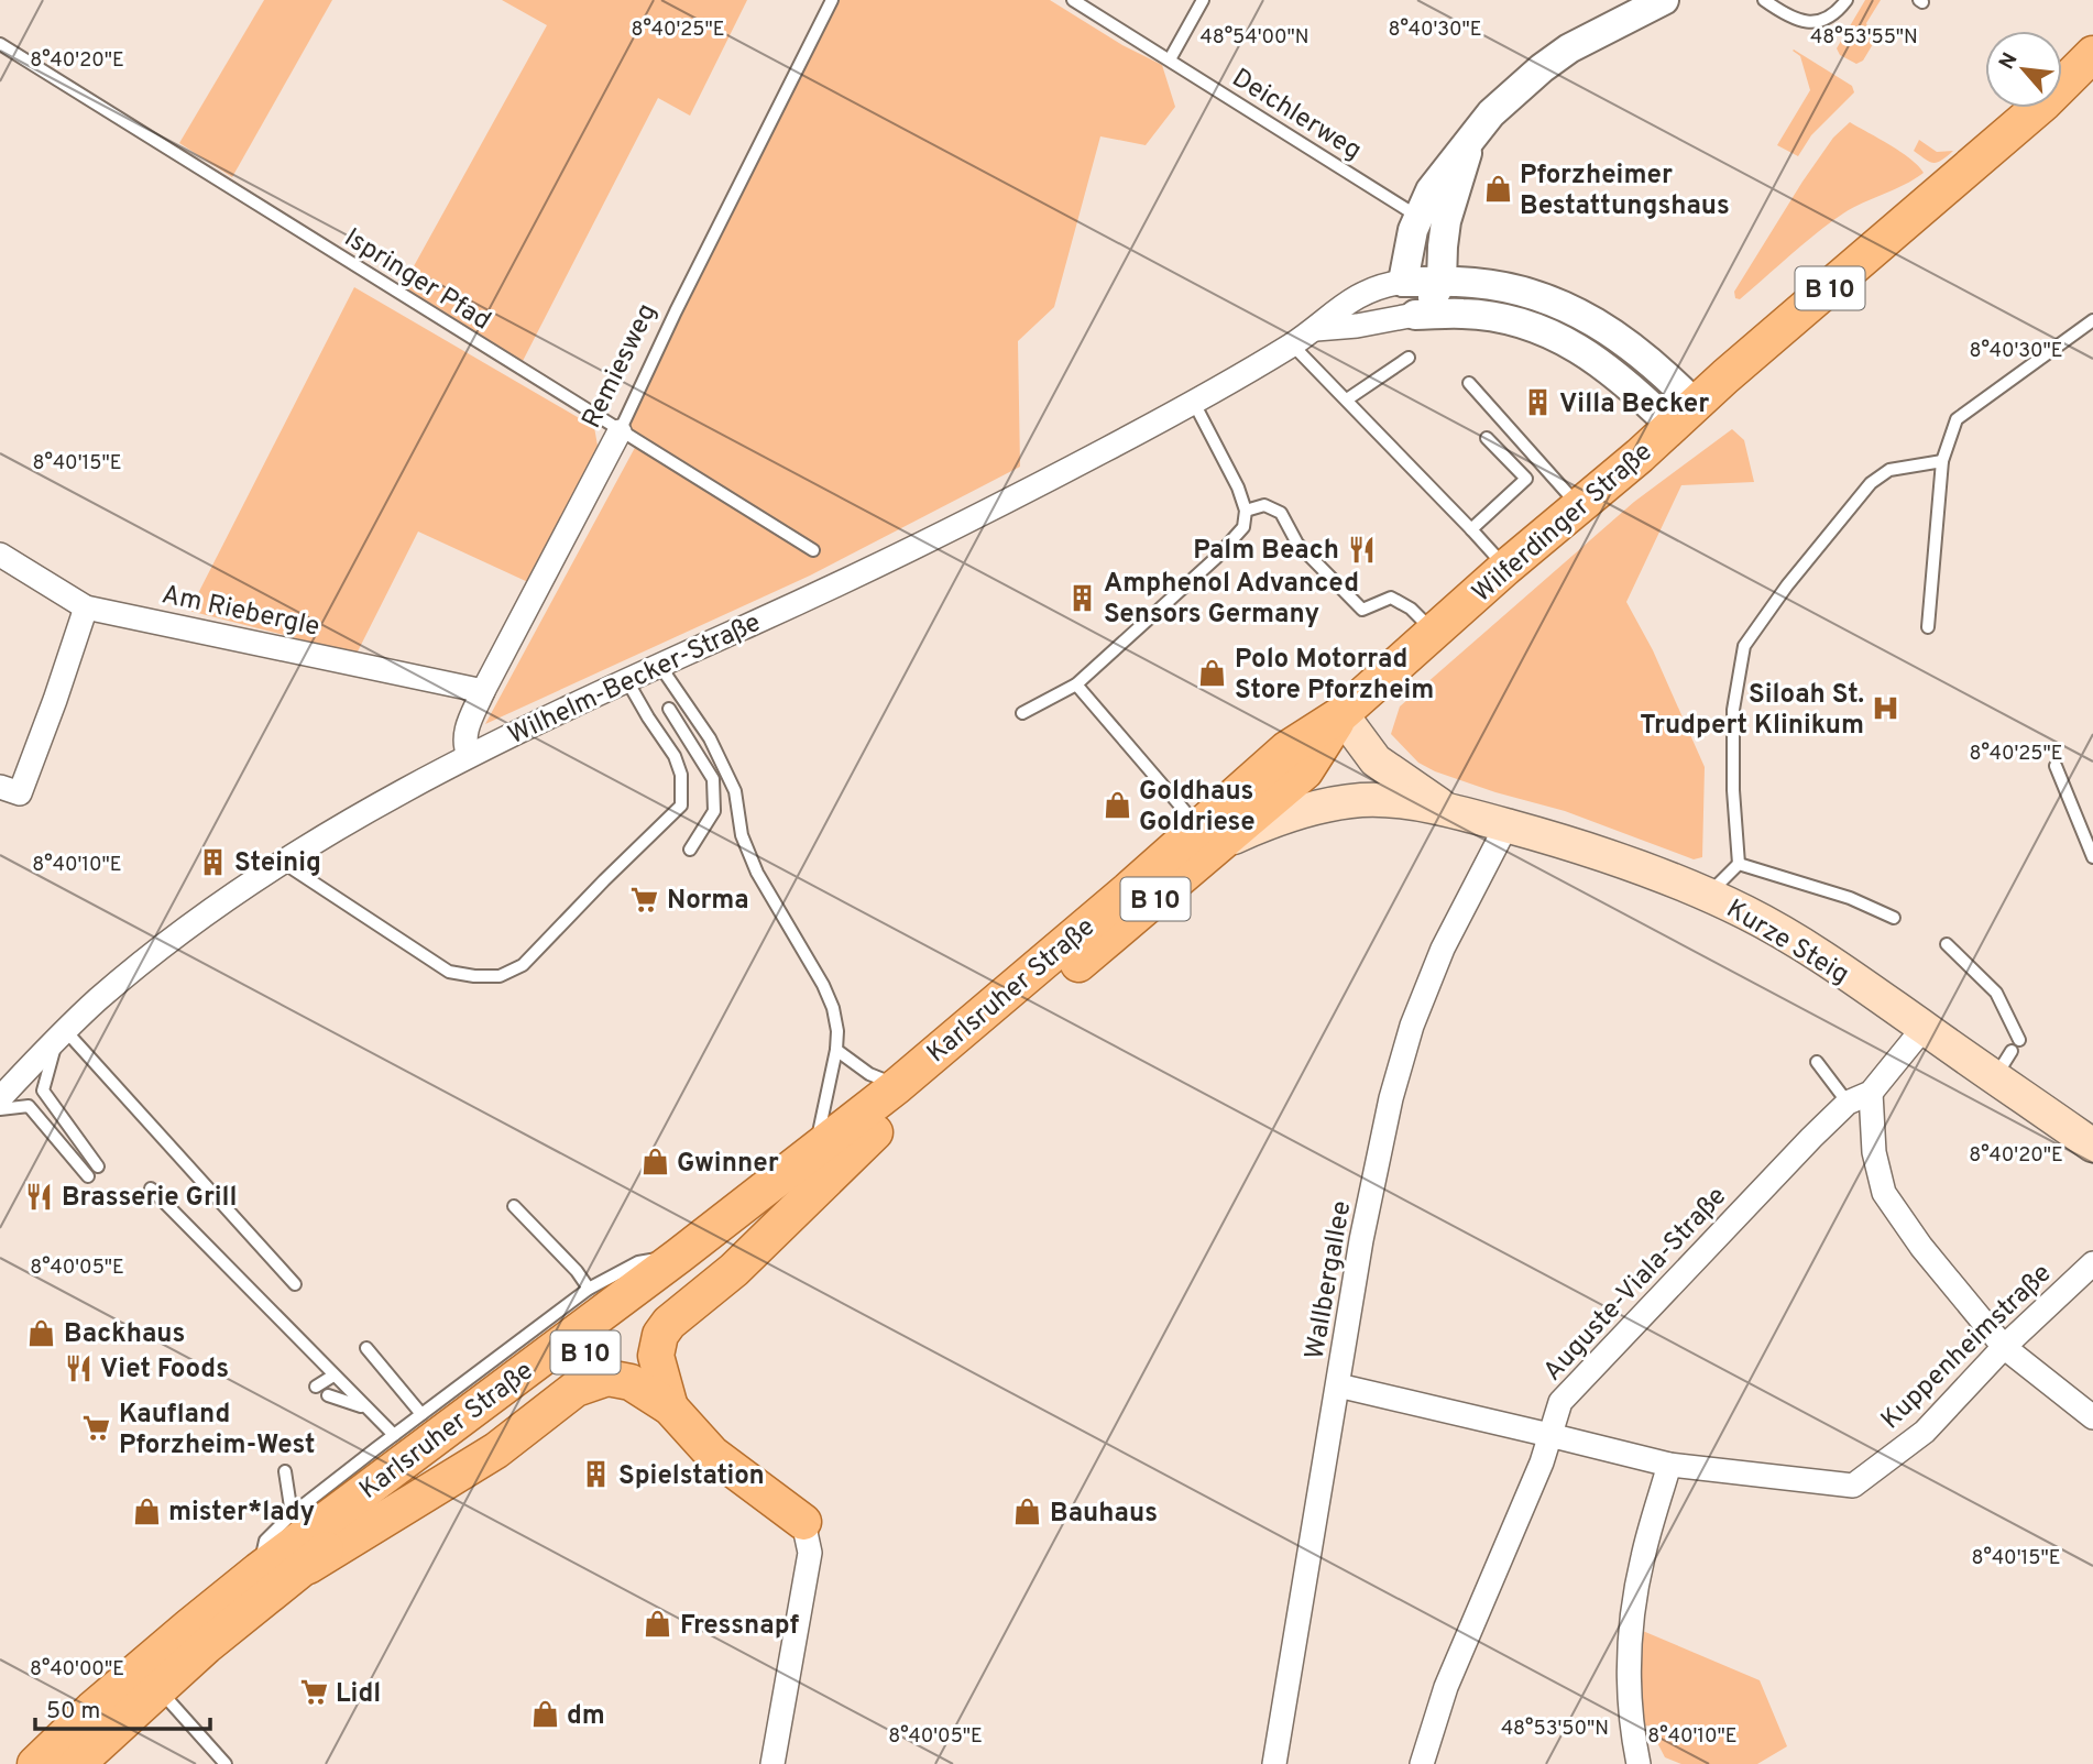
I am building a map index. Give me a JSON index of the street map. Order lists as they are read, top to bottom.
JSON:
{
  "streets": {
    "main road": [
      "B 10",
      "Wilferdinger Straße",
      "Kurze Steig",
      "Karlsruher Straße"
    ],
    "street": [
      "Remiesweg",
      "Am Riebergle",
      "Wilhelm-Becker-Straße",
      "Wallbergallee",
      "Auguste-Viala-Straße",
      "Kuppenheimstraße"
    ],
    "lane": ["Deichlerweg", "Ispringer Pfad"]
  },
  "crossings": [
    ["Ispringer Pfad", "Remiesweg"],
    ["Remiesweg", "Am Riebergle"],
    ["Remiesweg", "Wilhelm-Becker-Straße"],
    ["Wilferdinger Straße", "Wilhelm-Becker-Straße"],
    ["Wilferdinger Straße", "Kurze Steig"],
    ["Wilferdinger Straße", "Karlsruher Straße"],
    ["Kurze Steig", "Karlsruher Straße"],
    ["Kurze Steig", "Wallbergallee"],
    ["Kurze Steig", "Auguste-Viala-Straße"],
    ["Wallbergallee", "Kuppenheimstraße"],
    ["Auguste-Viala-Straße", "Kuppenheimstraße"]
  ],
  "places": {
    "shop": [
      "Pforzheimer Bestattungshaus",
      "Polo Motorrad Store Pforzheim",
      "Goldhaus Goldriese",
      "Gwinner",
      "Backhaus",
      "mister*lady",
      "Bauhaus",
      "Fressnapf",
      "dm"
    ],
    "building": [
      "Villa Becker",
      "Amphenol Advanced Sensors Germany",
      "Steinig",
      "Spielstation"
    ],
    "restaurant": ["Palm Beach", "Brasserie Grill", "Viet Foods"],
    "hospital": ["Siloah St. Trudpert Klinikum"],
    "supermarket": ["Norma", "Kaufland Pforzheim-West", "Lidl"]
  },
  "scale_bar": "50 m",
  "north": "top left",
  "coordinates": [
    "8°40'25\"E",
    "8°40'30\"E",
    "48°54'00\"N",
    "48°53'55\"N",
    "8°40'20\"E",
    "8°40'15\"E",
    "8°40'10\"E",
    "8°40'05\"E",
    "8°40'00\"E",
    "48°53'50\"N"
  ]
}
